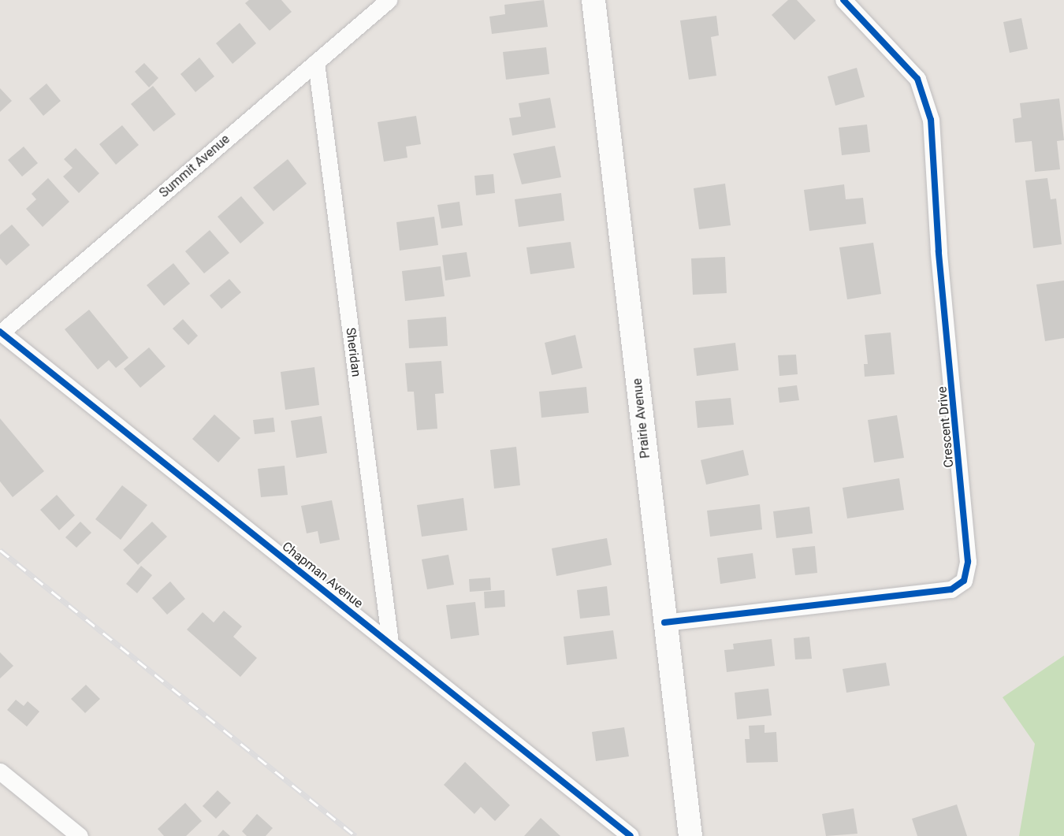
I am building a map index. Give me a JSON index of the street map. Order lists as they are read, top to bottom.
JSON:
{
  "streets": {
    "main road": ["Prairie Avenue"],
    "street": [
      "Summit Avenue",
      "Sheridan",
      "Crescent Drive",
      "Chapman Avenue"
    ]
  },
  "crossings": [
    ["Summit Avenue", "Sheridan"],
    ["Summit Avenue", "Chapman Avenue"],
    ["Sheridan", "Chapman Avenue"],
    ["Prairie Avenue", "Crescent Drive"]
  ]
}
